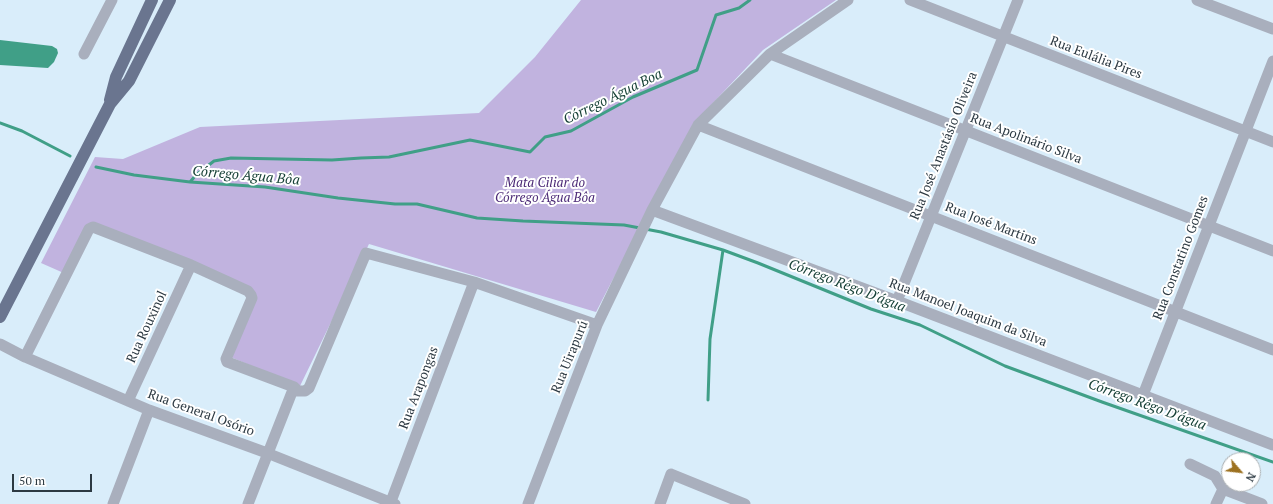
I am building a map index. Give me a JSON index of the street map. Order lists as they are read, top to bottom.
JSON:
{
  "streets": {
    "street": [
      "Rua Eulália Pires",
      "Rua Apolinário Silva",
      "Rua José Anastásio Oliveira",
      "Rua José Martins",
      "Rua Constatino Gomes",
      "Rua Manoel Joaquim da Silva",
      "Rua Rouxinol",
      "Rua Uirapurú",
      "Rua Arapongas",
      "Rua General Osório"
    ]
  },
  "crossings": [
    ["Rua Eulália Pires", "Rua José Anastásio Oliveira"],
    ["Rua Eulália Pires", "Rua Constatino Gomes"],
    ["Rua Apolinário Silva", "Rua José Anastásio Oliveira"],
    ["Rua Apolinário Silva", "Rua Constatino Gomes"],
    ["Rua Apolinário Silva", "Rua Uirapurú"],
    ["Rua José Anastásio Oliveira", "Rua José Martins"],
    ["Rua José Anastásio Oliveira", "Rua Manoel Joaquim da Silva"],
    ["Rua José Martins", "Rua Constatino Gomes"],
    ["Rua José Martins", "Rua Uirapurú"],
    ["Rua Constatino Gomes", "Rua Manoel Joaquim da Silva"],
    ["Rua Manoel Joaquim da Silva", "Rua Uirapurú"],
    ["Rua Rouxinol", "Rua General Osório"],
    ["Rua Arapongas", "Rua General Osório"]
  ],
  "water": ["Córrego Água Boa", "Córrego Água Bôa", "Córrego Rêgo D'água"],
  "parks": ["Mata Ciliar do Córrego Água Bôa"],
  "scale_bar": "50 m",
  "north": "bottom right"
}
